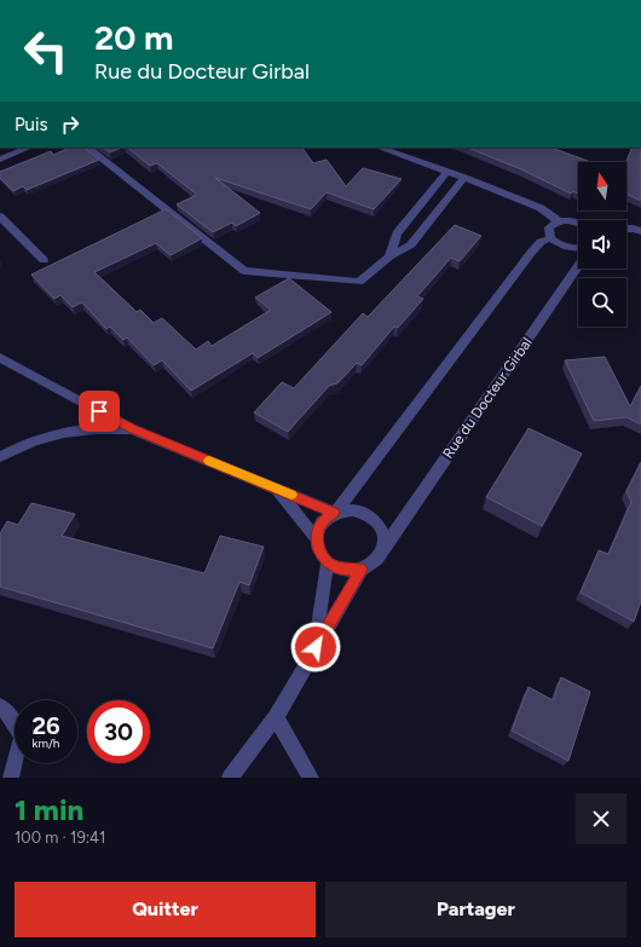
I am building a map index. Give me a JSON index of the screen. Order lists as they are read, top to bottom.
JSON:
{
  "streets": {
    "street": ["Rue du Docteur Girbal"]
  },
  "north": "top",
  "page": {
    "turn": ["20 m", "Rue du Docteur Girbal"],
    "then": "Puis",
    "speed": "26 km/h",
    "limit": "30",
    "heading": ["1 min", "100 m · 19:41"],
    "buttons": ["Quitter", "Partager"]
  }
}
